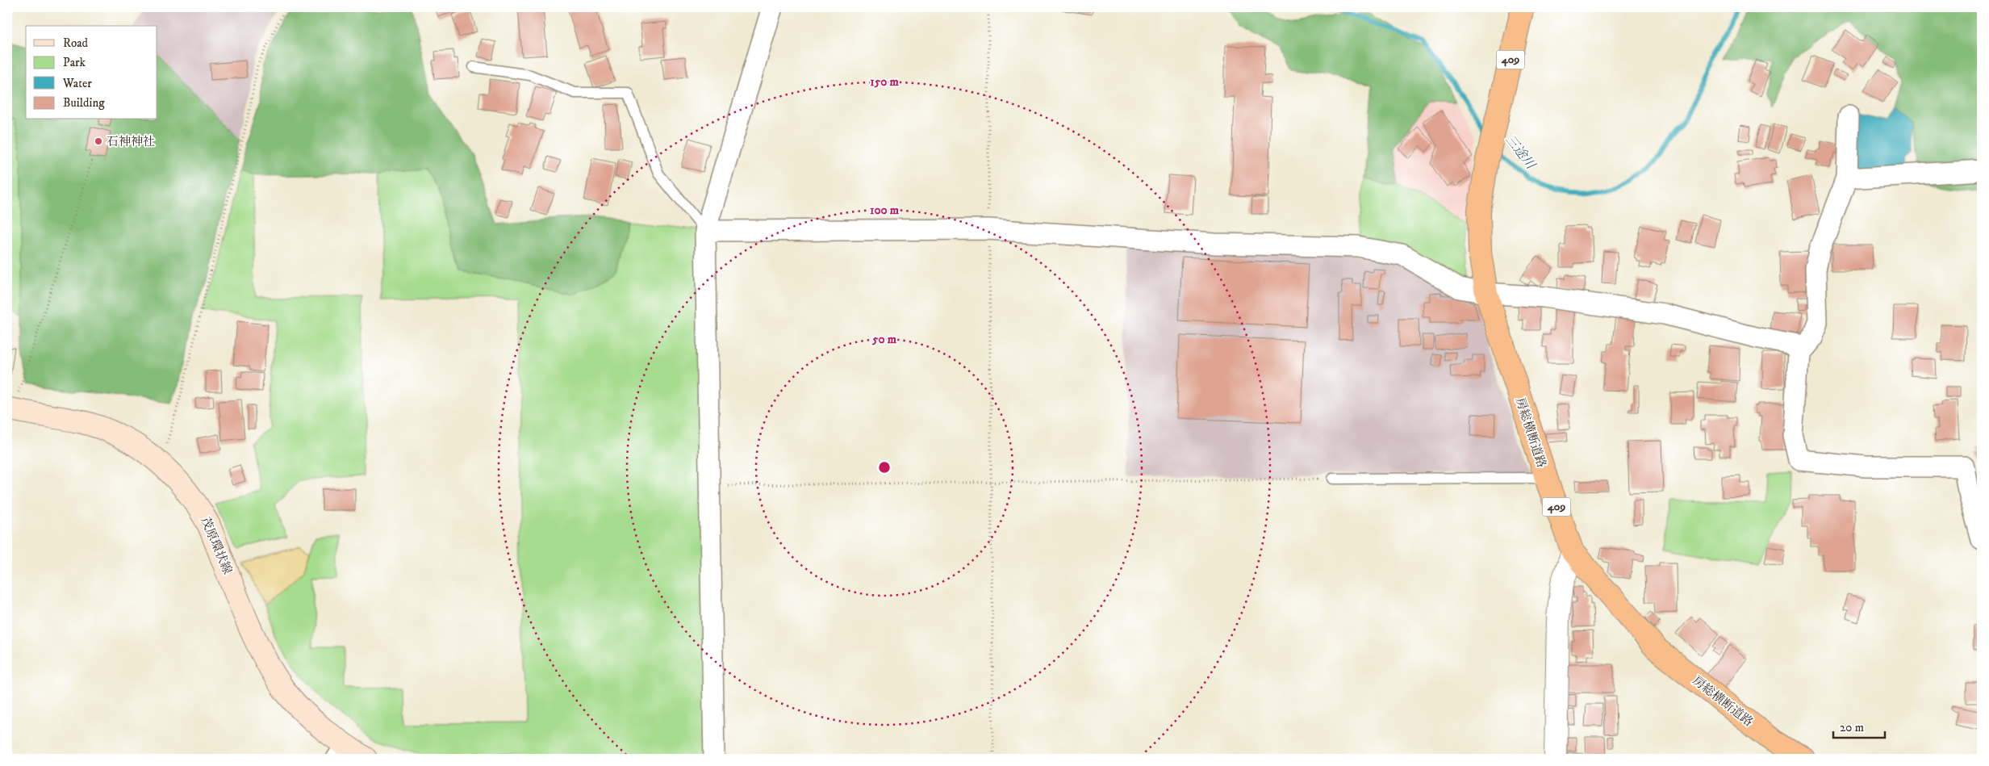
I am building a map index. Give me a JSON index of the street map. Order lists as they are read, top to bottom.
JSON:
{
  "streets": {
    "highway": ["409", "房総横断道路"],
    "main road": ["茂原環状線"]
  },
  "water": ["三途川"],
  "places": ["石神神社"],
  "legend": [
    "Road",
    "Park",
    "Water",
    "Building"
  ],
  "scale_bar": "20 m",
  "rings": ["150 m", "100 m", "50 m"]
}
